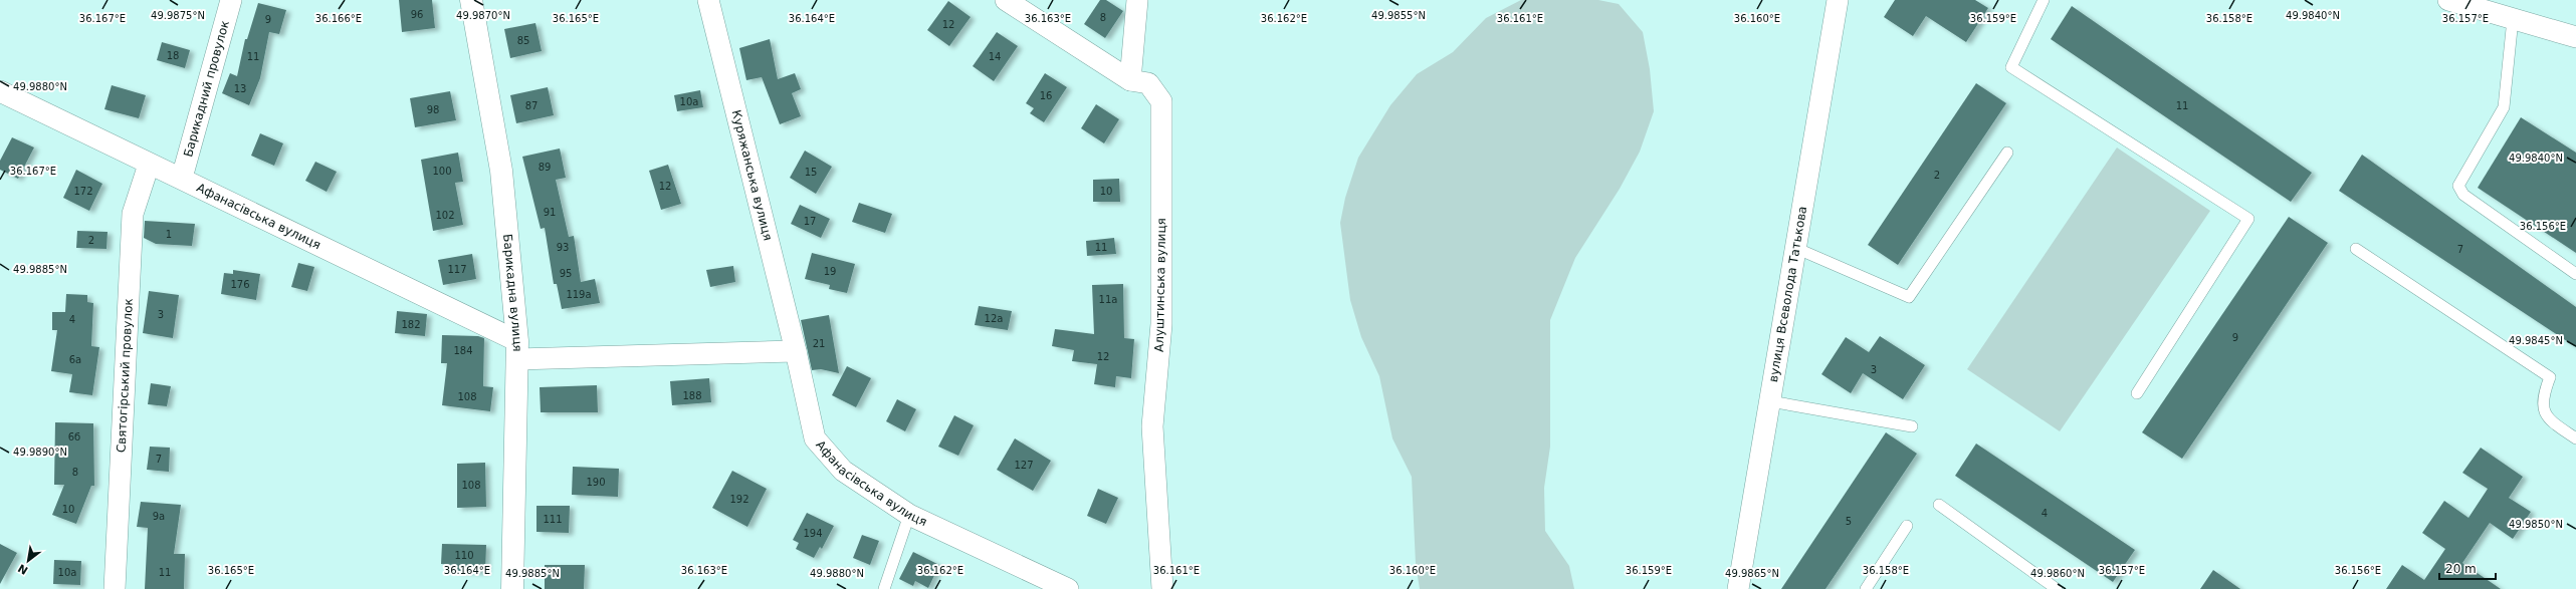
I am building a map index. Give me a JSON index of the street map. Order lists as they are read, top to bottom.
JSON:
{
  "streets": {
    "street": [
      "Барикадний провулок",
      "Куряжанська вулиця",
      "Афанасівська вулиця",
      "Алуштинська вулиця",
      "Барикадна вулиця",
      "вулиця Всеволода Татькова",
      "Святогірський провулок"
    ]
  },
  "crossings": [
    ["Барикадний провулок", "Афанасівська вулиця"],
    ["Куряжанська вулиця", "Афанасівська вулиця"],
    ["Афанасівська вулиця", "Барикадна вулиця"],
    ["Афанасівська вулиця", "Святогірський провулок"]
  ],
  "house_numbers": [
    "96",
    "8",
    "9",
    "12",
    "85",
    "18",
    "11",
    "14",
    "13",
    "16",
    "10а",
    "87",
    "11",
    "98",
    "89",
    "100",
    "15",
    "2",
    "12",
    "172",
    "10",
    "91",
    "102",
    "17",
    "1",
    "2",
    "93",
    "11",
    "7",
    "117",
    "19",
    "95",
    "176",
    "119а",
    "11а",
    "3",
    "12а",
    "4",
    "182",
    "9",
    "21",
    "184",
    "12",
    "6а",
    "3",
    "188",
    "108",
    "6б",
    "7",
    "127",
    "8",
    "190",
    "108",
    "192",
    "10",
    "4",
    "9а",
    "111",
    "5",
    "194",
    "110",
    "10а",
    "11"
  ],
  "scale_bar": "20 m",
  "north": "bottom left",
  "coordinates": [
    "49.9870°N",
    "49.9840°N",
    "49.9875°N",
    "49.9855°N",
    "36.167°E",
    "36.166°E",
    "36.165°E",
    "36.164°E",
    "36.163°E",
    "36.162°E",
    "36.161°E",
    "36.160°E",
    "36.159°E",
    "36.158°E",
    "36.157°E",
    "49.9880°N",
    "36.156°E",
    "49.9885°N",
    "49.9845°N",
    "49.9890°N",
    "49.9850°N",
    "49.9865°N",
    "49.9860°N"
  ]
}
